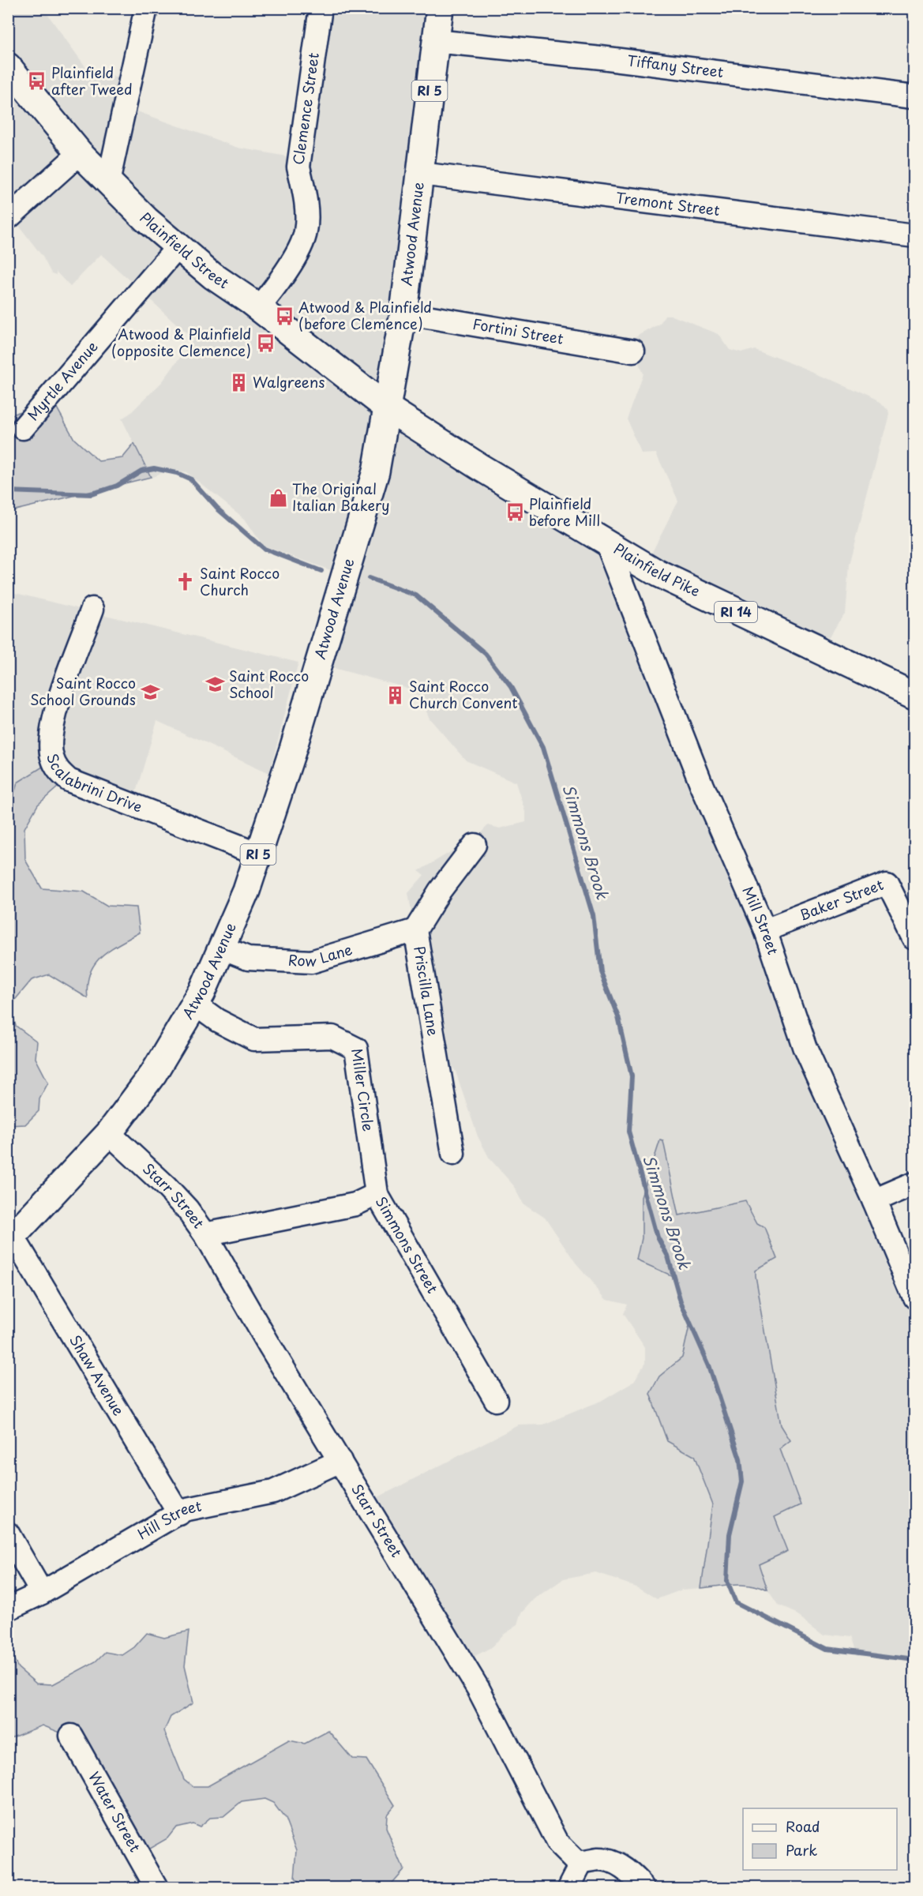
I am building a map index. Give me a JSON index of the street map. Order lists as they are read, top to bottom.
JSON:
{
  "streets": {
    "main road": [
      "RI 5",
      "Atwood Avenue",
      "Plainfield Street",
      "Plainfield Pike",
      "RI 14"
    ],
    "street": [
      "Tiffany Street",
      "Clemence Street",
      "Tremont Street",
      "Fortini Street",
      "Myrtle Avenue",
      "Scalabrini Drive",
      "Baker Street",
      "Mill Street",
      "Row Lane",
      "Priscilla Lane",
      "Miller Circle",
      "Starr Street",
      "Simmons Street",
      "Shaw Avenue",
      "Hill Street",
      "Water Street"
    ]
  },
  "crossings": [
    ["Tiffany Street", "Atwood Avenue"],
    ["Clemence Street", "Plainfield Street"],
    ["Tremont Street", "Atwood Avenue"],
    ["Atwood Avenue", "Plainfield Street"],
    ["Atwood Avenue", "Fortini Street"],
    ["Atwood Avenue", "Plainfield Pike"],
    ["Atwood Avenue", "Scalabrini Drive"],
    ["Atwood Avenue", "Row Lane"],
    ["Atwood Avenue", "Miller Circle"],
    ["Atwood Avenue", "Starr Street"],
    ["Atwood Avenue", "Shaw Avenue"],
    ["Plainfield Street", "Myrtle Avenue"],
    ["Plainfield Street", "Plainfield Pike"],
    ["Plainfield Pike", "Mill Street"],
    ["Baker Street", "Mill Street"],
    ["Row Lane", "Priscilla Lane"],
    ["Miller Circle", "Simmons Street"],
    ["Starr Street", "Simmons Street"],
    ["Starr Street", "Hill Street"],
    ["Shaw Avenue", "Hill Street"]
  ],
  "water": ["Simmons Brook"],
  "places": {
    "bus stop": [
      "Plainfield after Tweed",
      "Atwood & Plainfield (before Clemence)",
      "Atwood & Plainfield (opposite Clemence)",
      "Plainfield before Mill"
    ],
    "building": ["Walgreens", "Saint Rocco Church Convent"],
    "shop": ["The Original Italian Bakery"],
    "church": ["Saint Rocco Church"],
    "school or university": ["Saint Rocco School", "Saint Rocco School Grounds"]
  },
  "legend": ["Road", "Park"]
}
